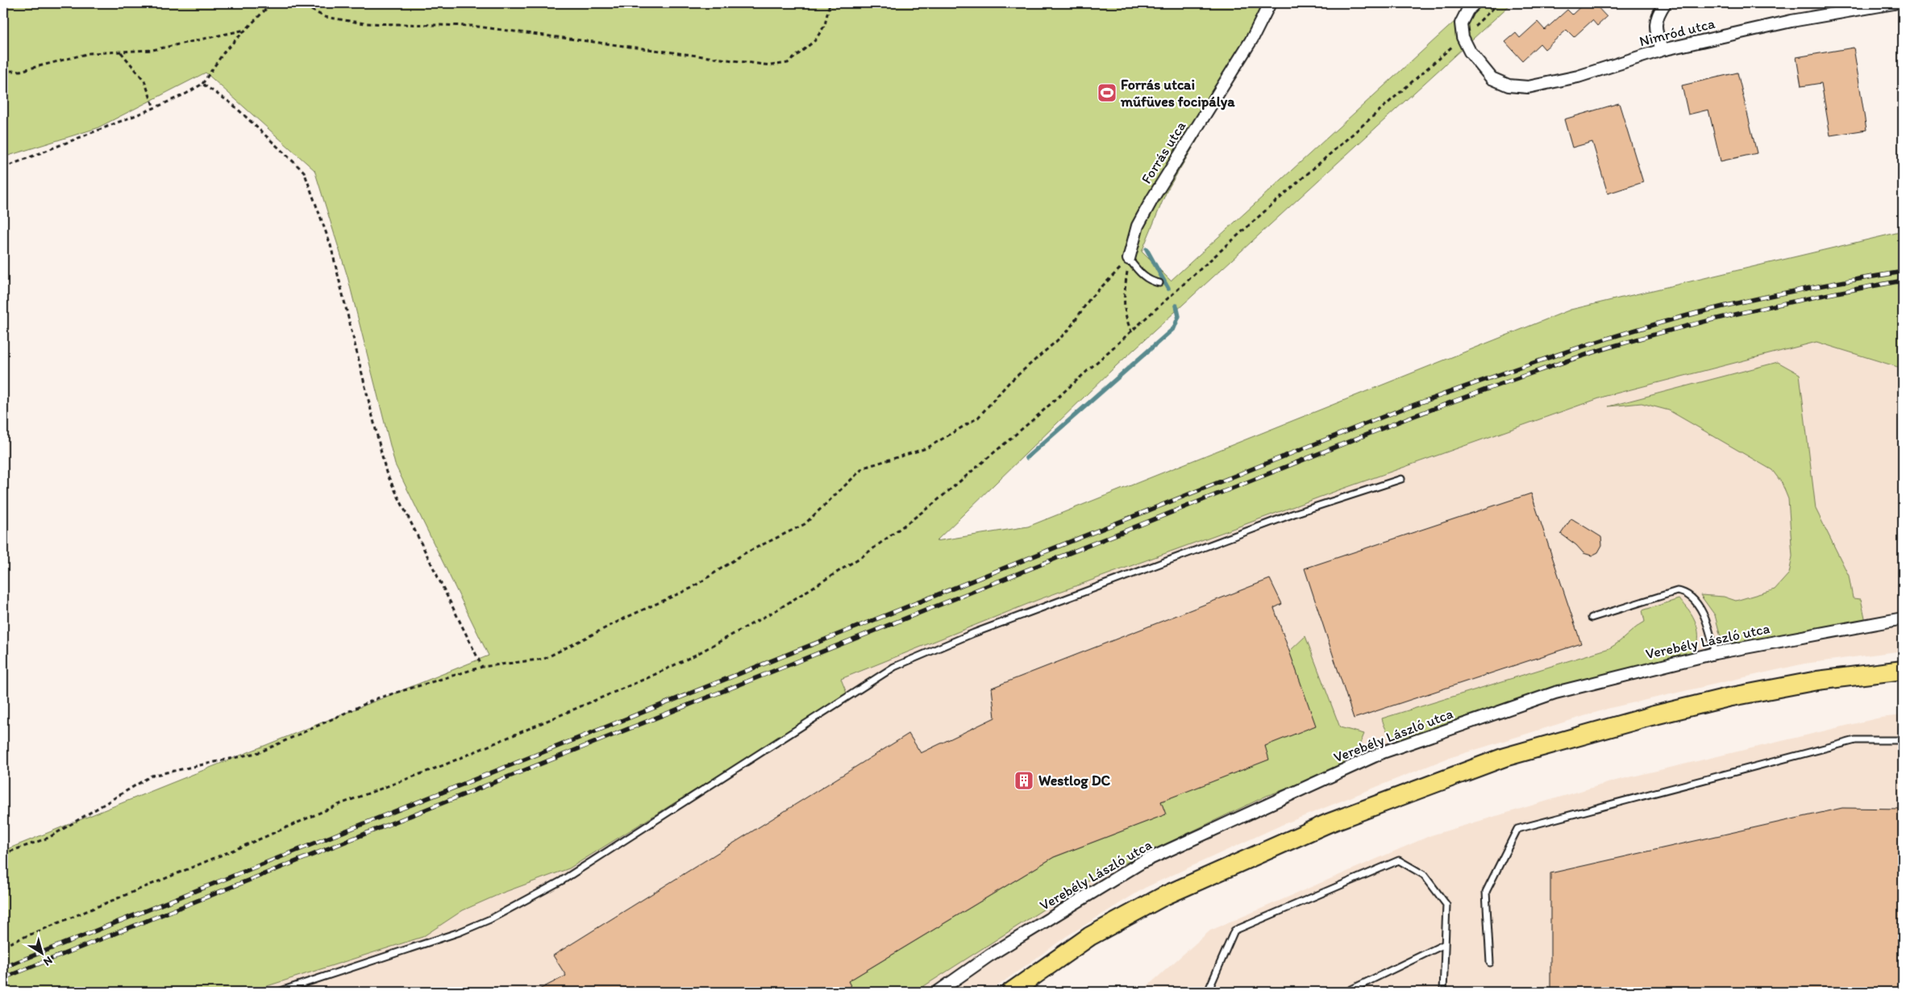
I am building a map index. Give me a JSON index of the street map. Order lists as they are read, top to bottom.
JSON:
{
  "streets": {
    "street": ["Nimród utca", "Forrás utca", "Verebély László utca"]
  },
  "places": {
    "sports": ["Forrás utcai műfüves focipálya"],
    "building": ["Westlog DC"]
  },
  "north": "bottom right"
}
